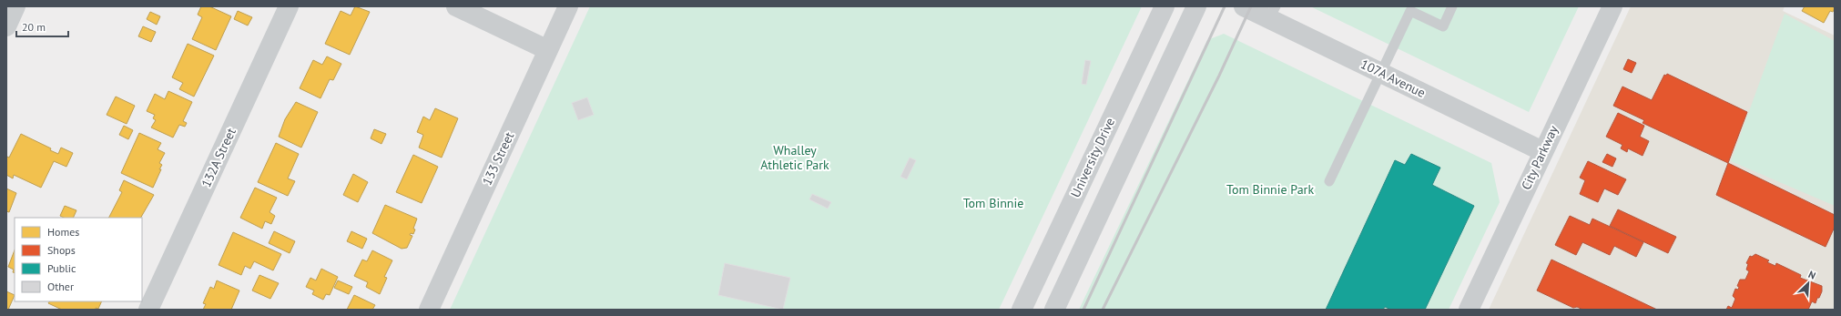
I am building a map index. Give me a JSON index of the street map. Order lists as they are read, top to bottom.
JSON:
{
  "streets": {
    "main road": ["University Drive"],
    "street": [
      "107A Avenue",
      "132A Street",
      "City Parkway",
      "133 Street"
    ]
  },
  "crossings": [
    ["107A Avenue", "City Parkway"]
  ],
  "parks": ["Whalley Athletic Park", "Tom Binnie Park", "Tom Binnie"],
  "legend": [
    "Homes",
    "Shops",
    "Public",
    "Other"
  ],
  "scale_bar": "20 m",
  "north": "top right"
}
